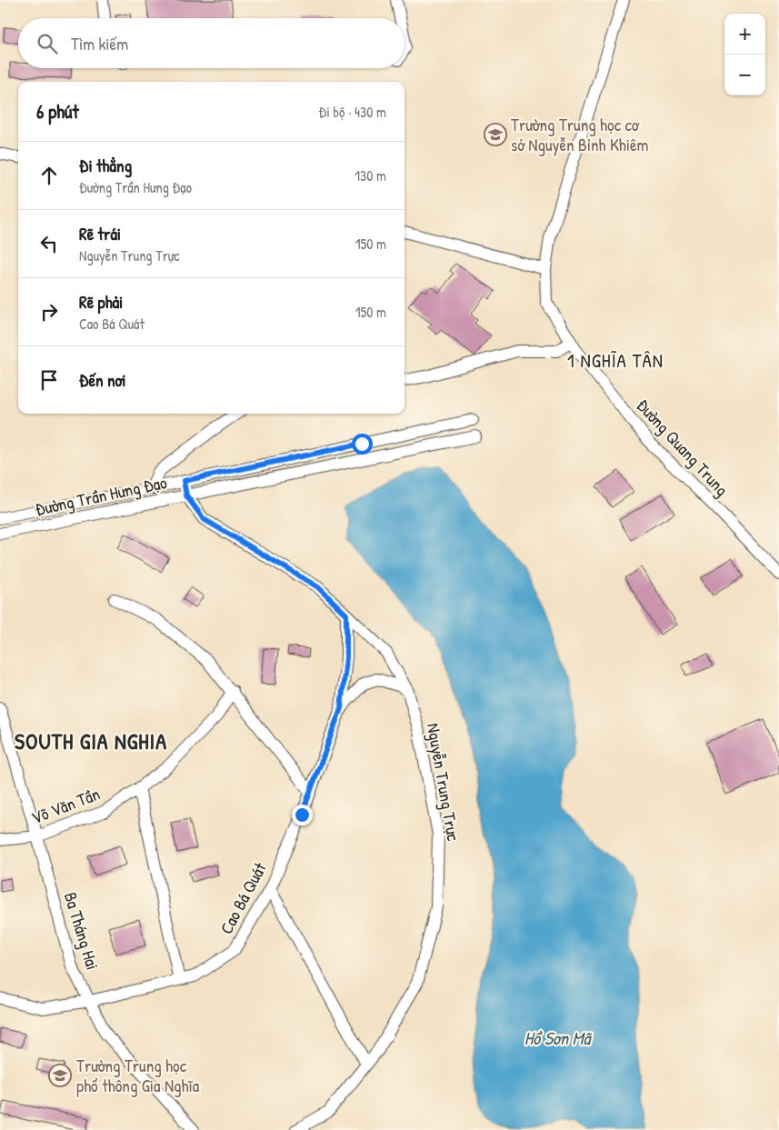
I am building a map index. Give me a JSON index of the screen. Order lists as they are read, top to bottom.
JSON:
{
  "streets": {
    "street": [
      "Đường Quang Trung",
      "Đường Trần Hưng Đạo",
      "Nguyễn Trung Trực",
      "Võ Văn Tần",
      "Cao Bá Quát",
      "Ba Tháng Hai"
    ]
  },
  "crossings": [
    ["Đường Trần Hưng Đạo", "Nguyễn Trung Trực"],
    ["Nguyễn Trung Trực", "Cao Bá Quát"],
    ["Võ Văn Tần", "Ba Tháng Hai"],
    ["Cao Bá Quát", "Ba Tháng Hai"]
  ],
  "districts": ["1 NGHĨA TÂN", "SOUTH GIA NGHIA"],
  "water": ["Hồ Sơn Mã"],
  "places": {
    "school or university": ["Trường Trung học cơ sở Nguyễn Bỉnh Khiêm", "Trường Trung học phổ thông Gia Nghĩa"]
  },
  "page": {
    "map_buttons": ["+", "−"],
    "search": "Tìm kiếm",
    "heading": ["6 phút", "Đi bộ · 430 m"],
    "list": [
      ["Đi thẳng", "Đường Trần Hưng Đạo", "130 m"],
      ["Rẽ trái", "Nguyễn Trung Trực", "150 m"],
      ["Rẽ phải", "Cao Bá Quát", "150 m"],
      "Đến nơi"
    ]
  }
}
